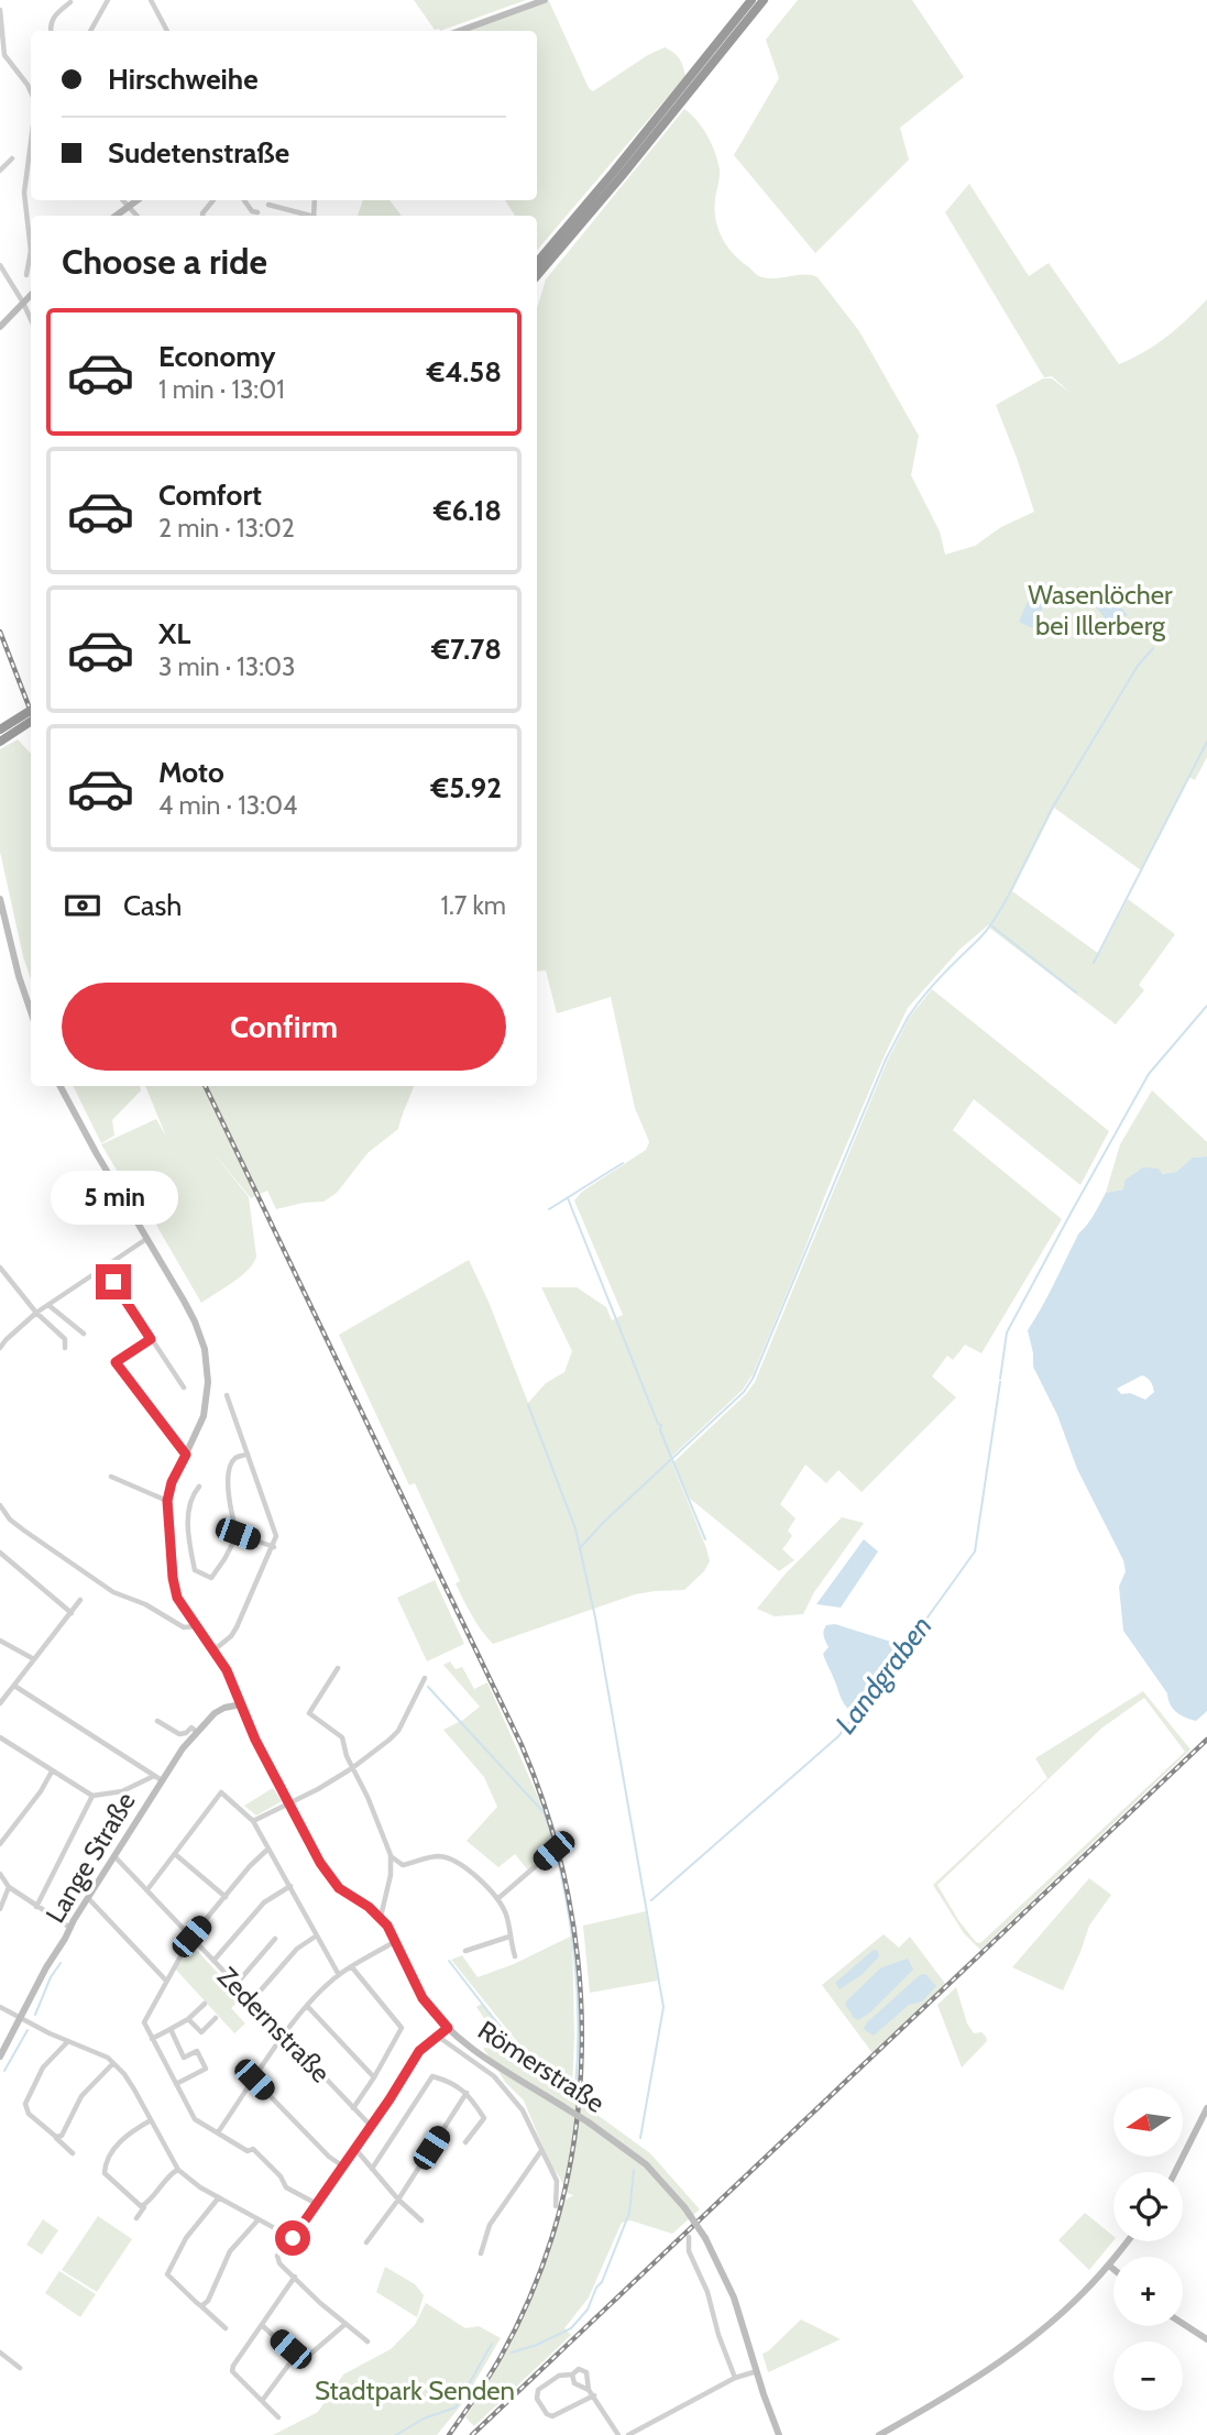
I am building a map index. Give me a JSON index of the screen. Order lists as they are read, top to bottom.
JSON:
{
  "streets": {
    "main road": ["Lange Straße", "Römerstraße"],
    "street": ["Zedernstraße"]
  },
  "crossings": [
    ["Lange Straße", "Zedernstraße"],
    ["Lange Straße", "Römerstraße"]
  ],
  "water": ["Landgraben"],
  "parks": ["Wasenlöcher bei Illerberg", "Stadtpark Senden"],
  "north": "left",
  "page": {
    "banner": ["Hirschweihe", "Sudetenstraße"],
    "heading": "Choose a ride",
    "list": [
      {
        "name": "Economy",
        "note": "1 min · 13:01",
        "value": "€4.58"
      },
      {
        "name": "Comfort",
        "note": "2 min · 13:02",
        "value": "€6.18"
      },
      {
        "name": "XL",
        "note": "3 min · 13:03",
        "value": "€7.78"
      },
      {
        "name": "Moto",
        "note": "4 min · 13:04",
        "value": "€5.92"
      }
    ],
    "pay": ["Cash", "1.7 km"],
    "buttons": "Confirm",
    "bubble": "5 min",
    "map_buttons": ["+", "−"]
  }
}
